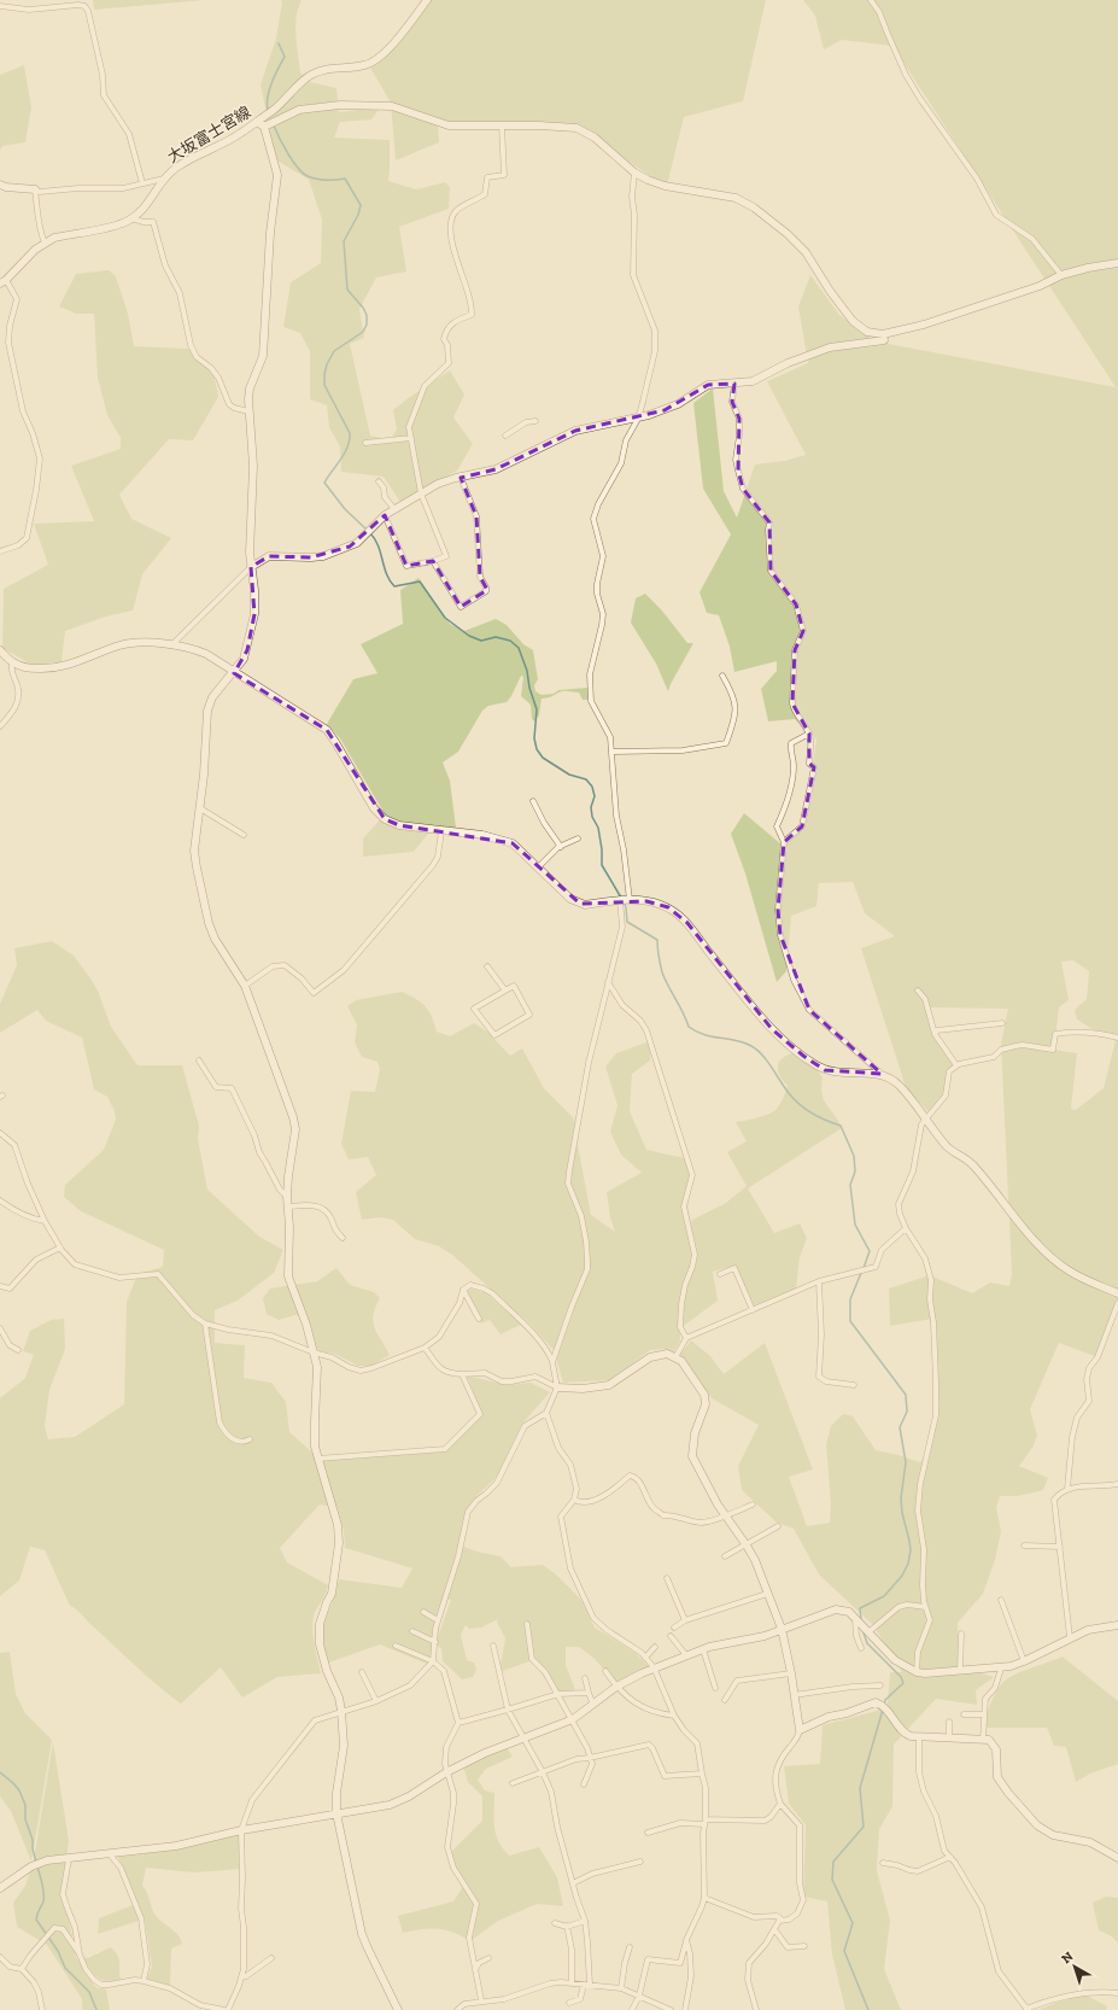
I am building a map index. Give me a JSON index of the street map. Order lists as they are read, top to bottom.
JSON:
{
  "streets": {
    "street": ["大坂富士宮線"]
  },
  "north": "top left"
}
